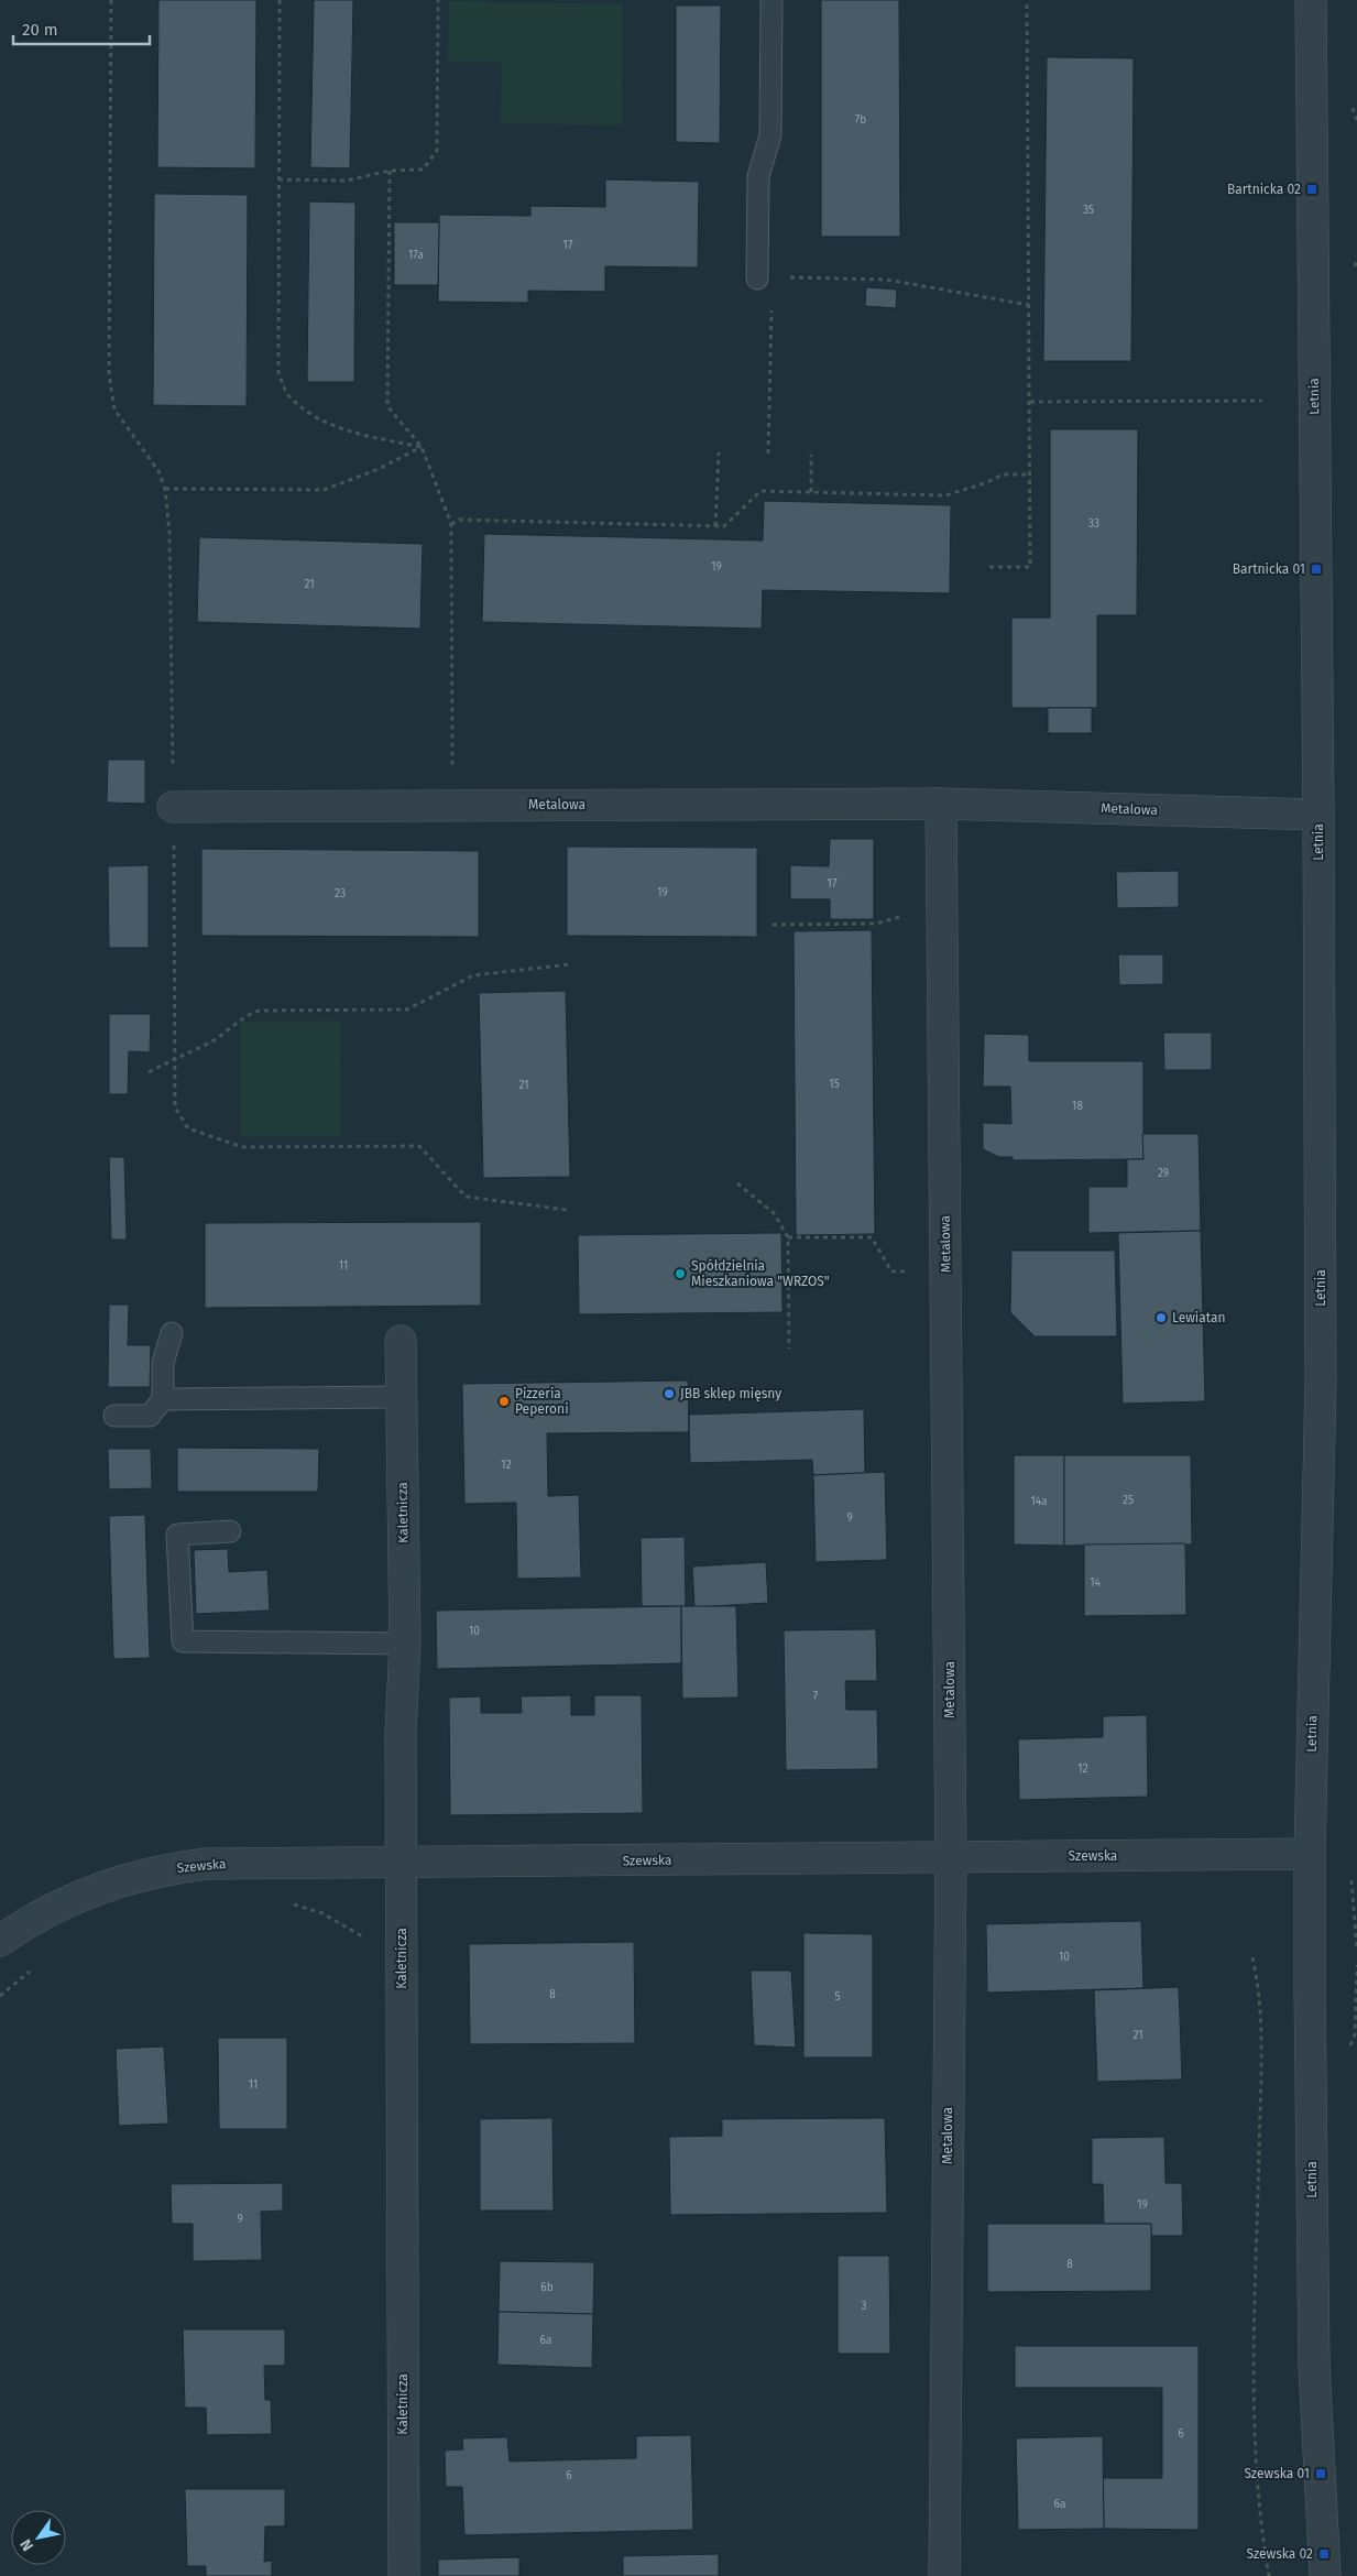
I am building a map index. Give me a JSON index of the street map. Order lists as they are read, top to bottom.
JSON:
{
  "streets": {
    "street": [
      "Letnia",
      "Metalowa",
      "Kaletnicza",
      "Szewska"
    ]
  },
  "crossings": [
    ["Letnia", "Metalowa"],
    ["Letnia", "Szewska"],
    ["Metalowa", "Szewska"],
    ["Kaletnicza", "Szewska"]
  ],
  "places": {
    "transit": [
      "Bartnicka 02",
      "Bartnicka 01",
      "Szewska 01",
      "Szewska 02"
    ],
    "other": [
      "Spółdzielnia Mieszkaniowa \"WRZOS\"",
      "Lewiatan",
      "JBB sklep mięsny",
      "Pizzeria Peperoni"
    ]
  },
  "house_numbers": [
    "7b",
    "35",
    "17",
    "17a",
    "33",
    "19",
    "21",
    "17",
    "19",
    "23",
    "15",
    "21",
    "18",
    "29",
    "11",
    "12",
    "25",
    "14a",
    "9",
    "14",
    "10",
    "7",
    "12",
    "10",
    "8",
    "5",
    "21",
    "11",
    "19",
    "9",
    "8",
    "6b",
    "3",
    "6a",
    "6",
    "6",
    "6a"
  ],
  "scale_bar": "20 m",
  "north": "bottom left"
}
